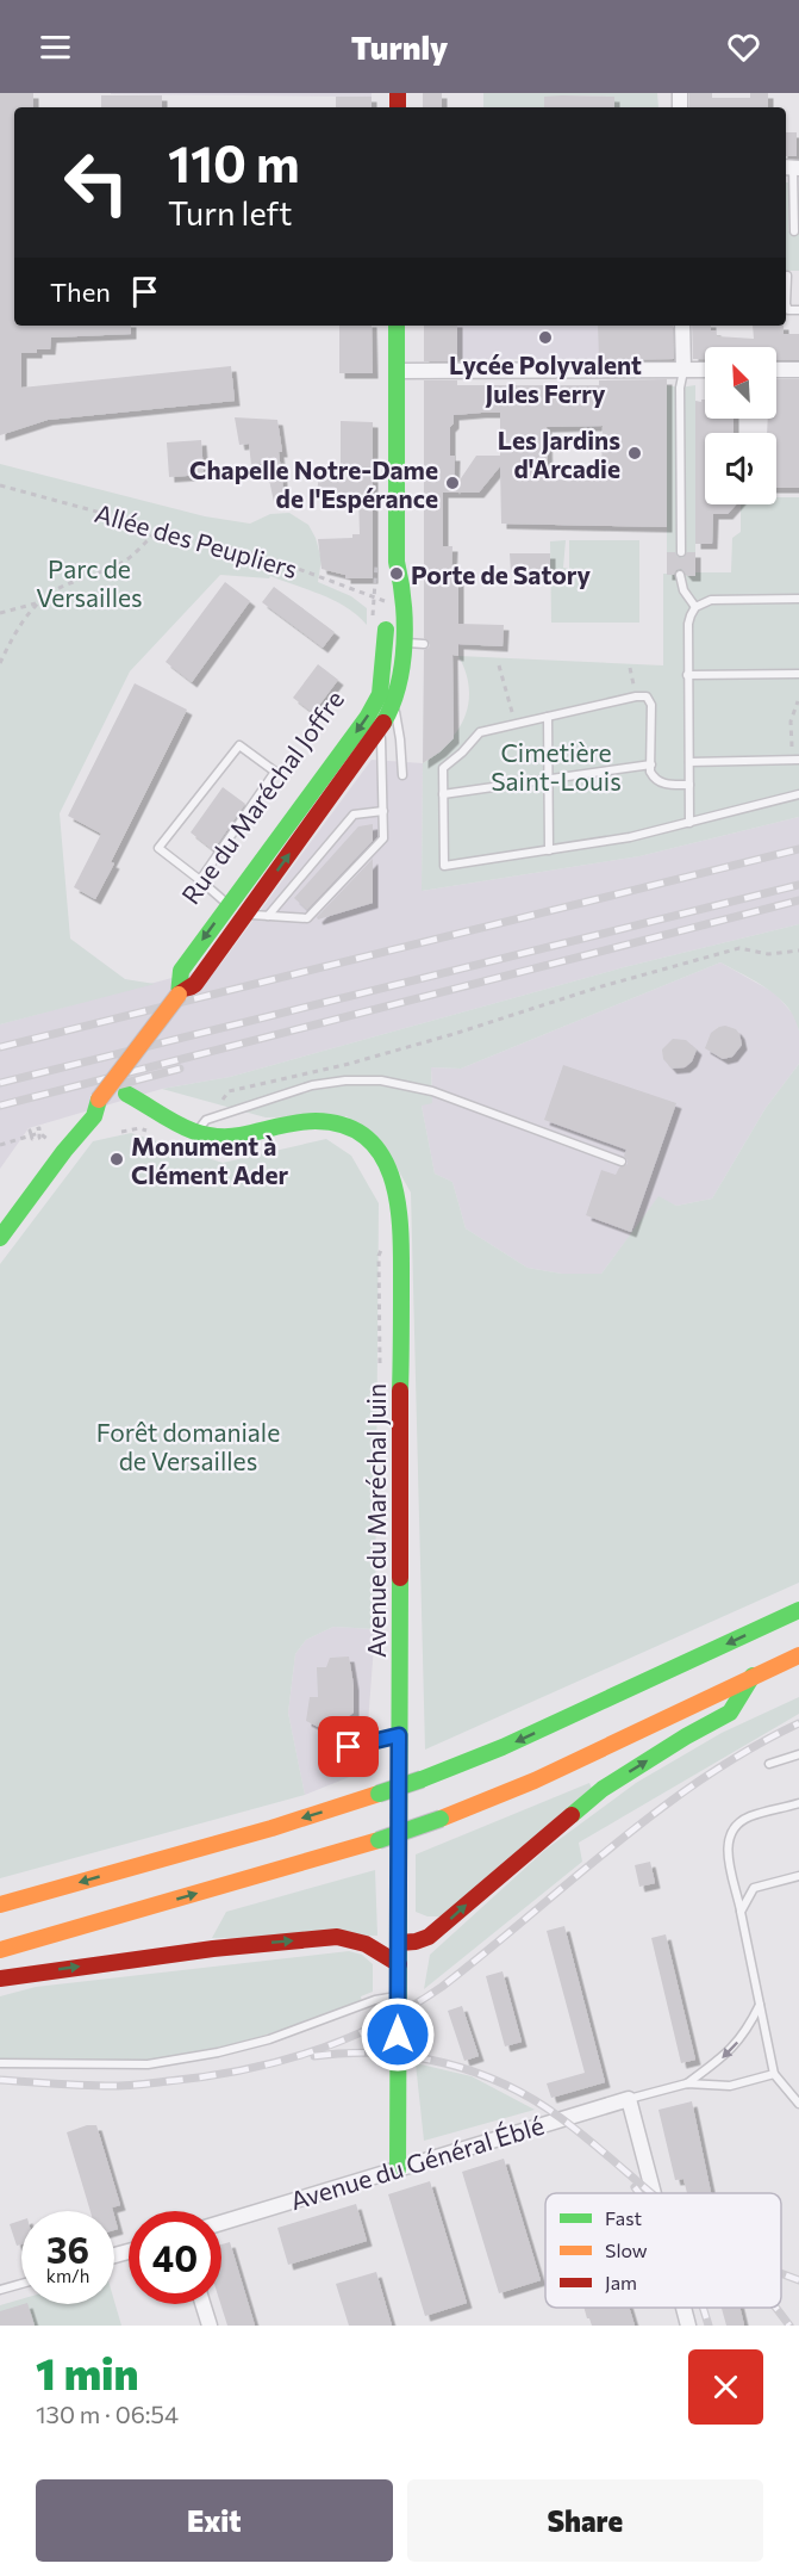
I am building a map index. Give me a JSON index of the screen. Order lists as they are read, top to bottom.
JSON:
{
  "streets": {
    "main road": ["Rue du Maréchal Joffre", "Avenue du Maréchal Juin"],
    "street": ["Avenue du Général Éblé"],
    "path": ["Allée des Peupliers"]
  },
  "crossings": [
    ["Allée des Peupliers", "Rue du Maréchal Joffre"],
    ["Avenue du Maréchal Juin", "Avenue du Général Éblé"]
  ],
  "parks": ["Parc de Versailles", "Cimetière Saint-Louis", "Forêt domaniale de Versailles"],
  "places": [
    "Lycée Polyvalent Jules Ferry",
    "Les Jardins d'Arcadie",
    "Chapelle Notre-Dame de l'Espérance",
    "Porte de Satory",
    "Monument à Clément Ader"
  ],
  "legend": ["Fast", "Slow", "Jam"],
  "north": "top left",
  "page": {
    "header": "Turnly",
    "turn": ["110 m", "Turn left"],
    "then": "Then",
    "speed": "36 km/h",
    "limit": "40",
    "heading": ["1 min", "130 m · 06:54"],
    "buttons": ["Exit", "Share"]
  }
}
